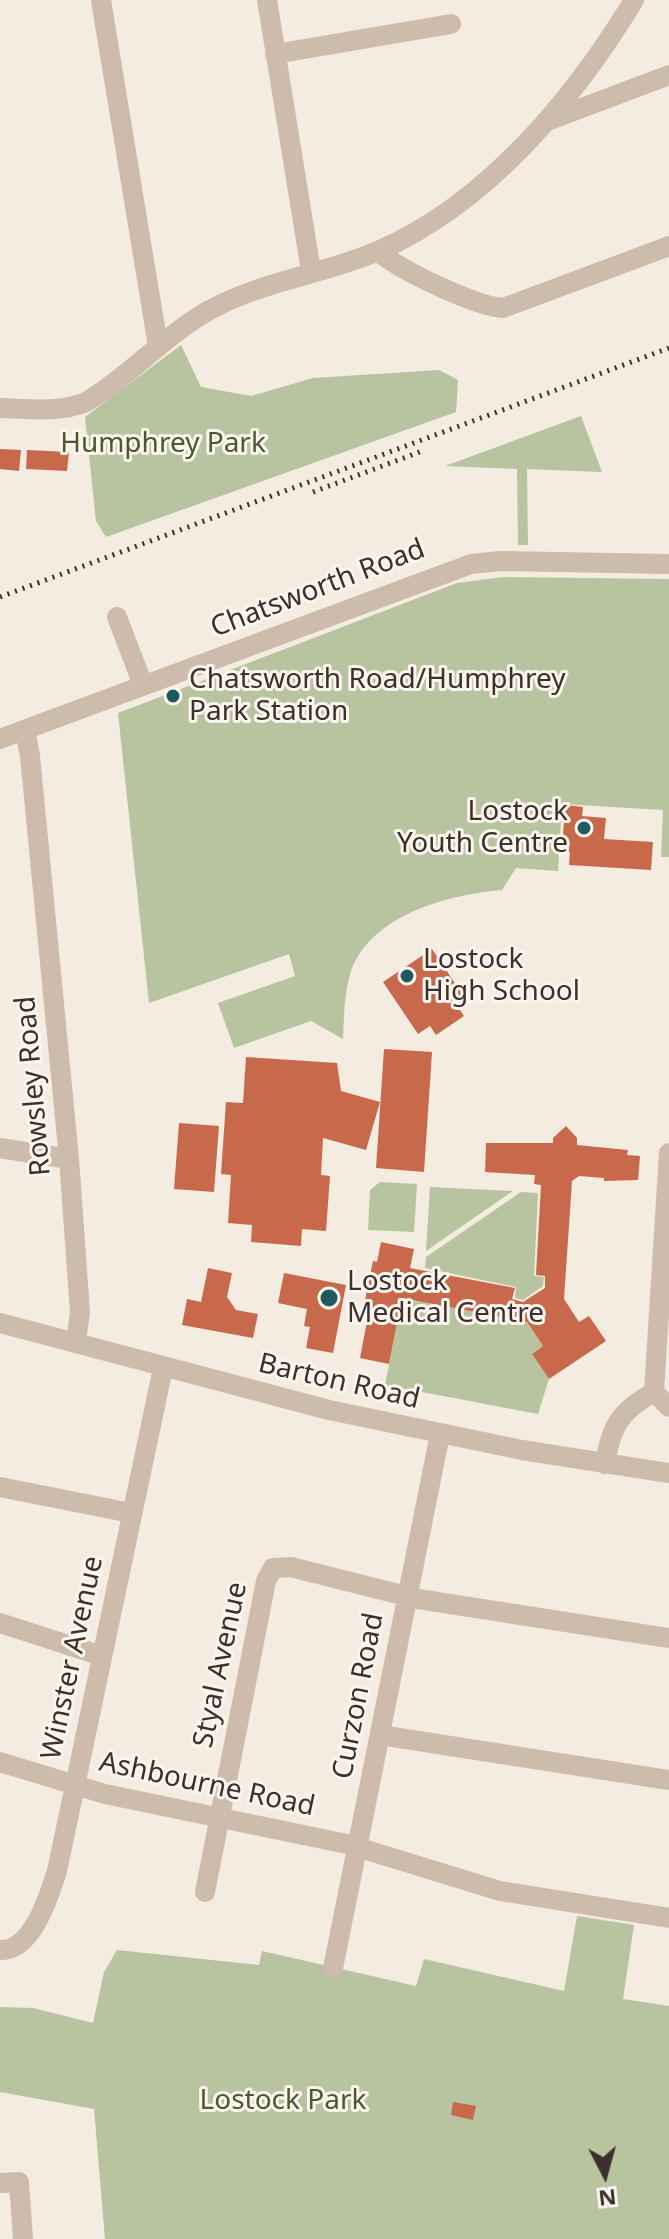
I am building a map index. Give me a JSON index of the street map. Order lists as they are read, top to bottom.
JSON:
{
  "streets": {
    "street": [
      "Chatsworth Road",
      "Rowsley Road",
      "Barton Road",
      "Winster Avenue",
      "Styal Avenue",
      "Curzon Road",
      "Ashbourne Road"
    ]
  },
  "crossings": [
    ["Chatsworth Road", "Rowsley Road"],
    ["Rowsley Road", "Barton Road"],
    ["Barton Road", "Winster Avenue"],
    ["Barton Road", "Curzon Road"],
    ["Winster Avenue", "Ashbourne Road"],
    ["Styal Avenue", "Curzon Road"],
    ["Styal Avenue", "Ashbourne Road"],
    ["Curzon Road", "Ashbourne Road"]
  ],
  "parks": ["Humphrey Park", "Lostock Park"],
  "places": [
    "Chatsworth Road/Humphrey Park Station",
    "Lostock Youth Centre",
    "Lostock High School",
    "Lostock Medical Centre"
  ],
  "north": "bottom"
}
